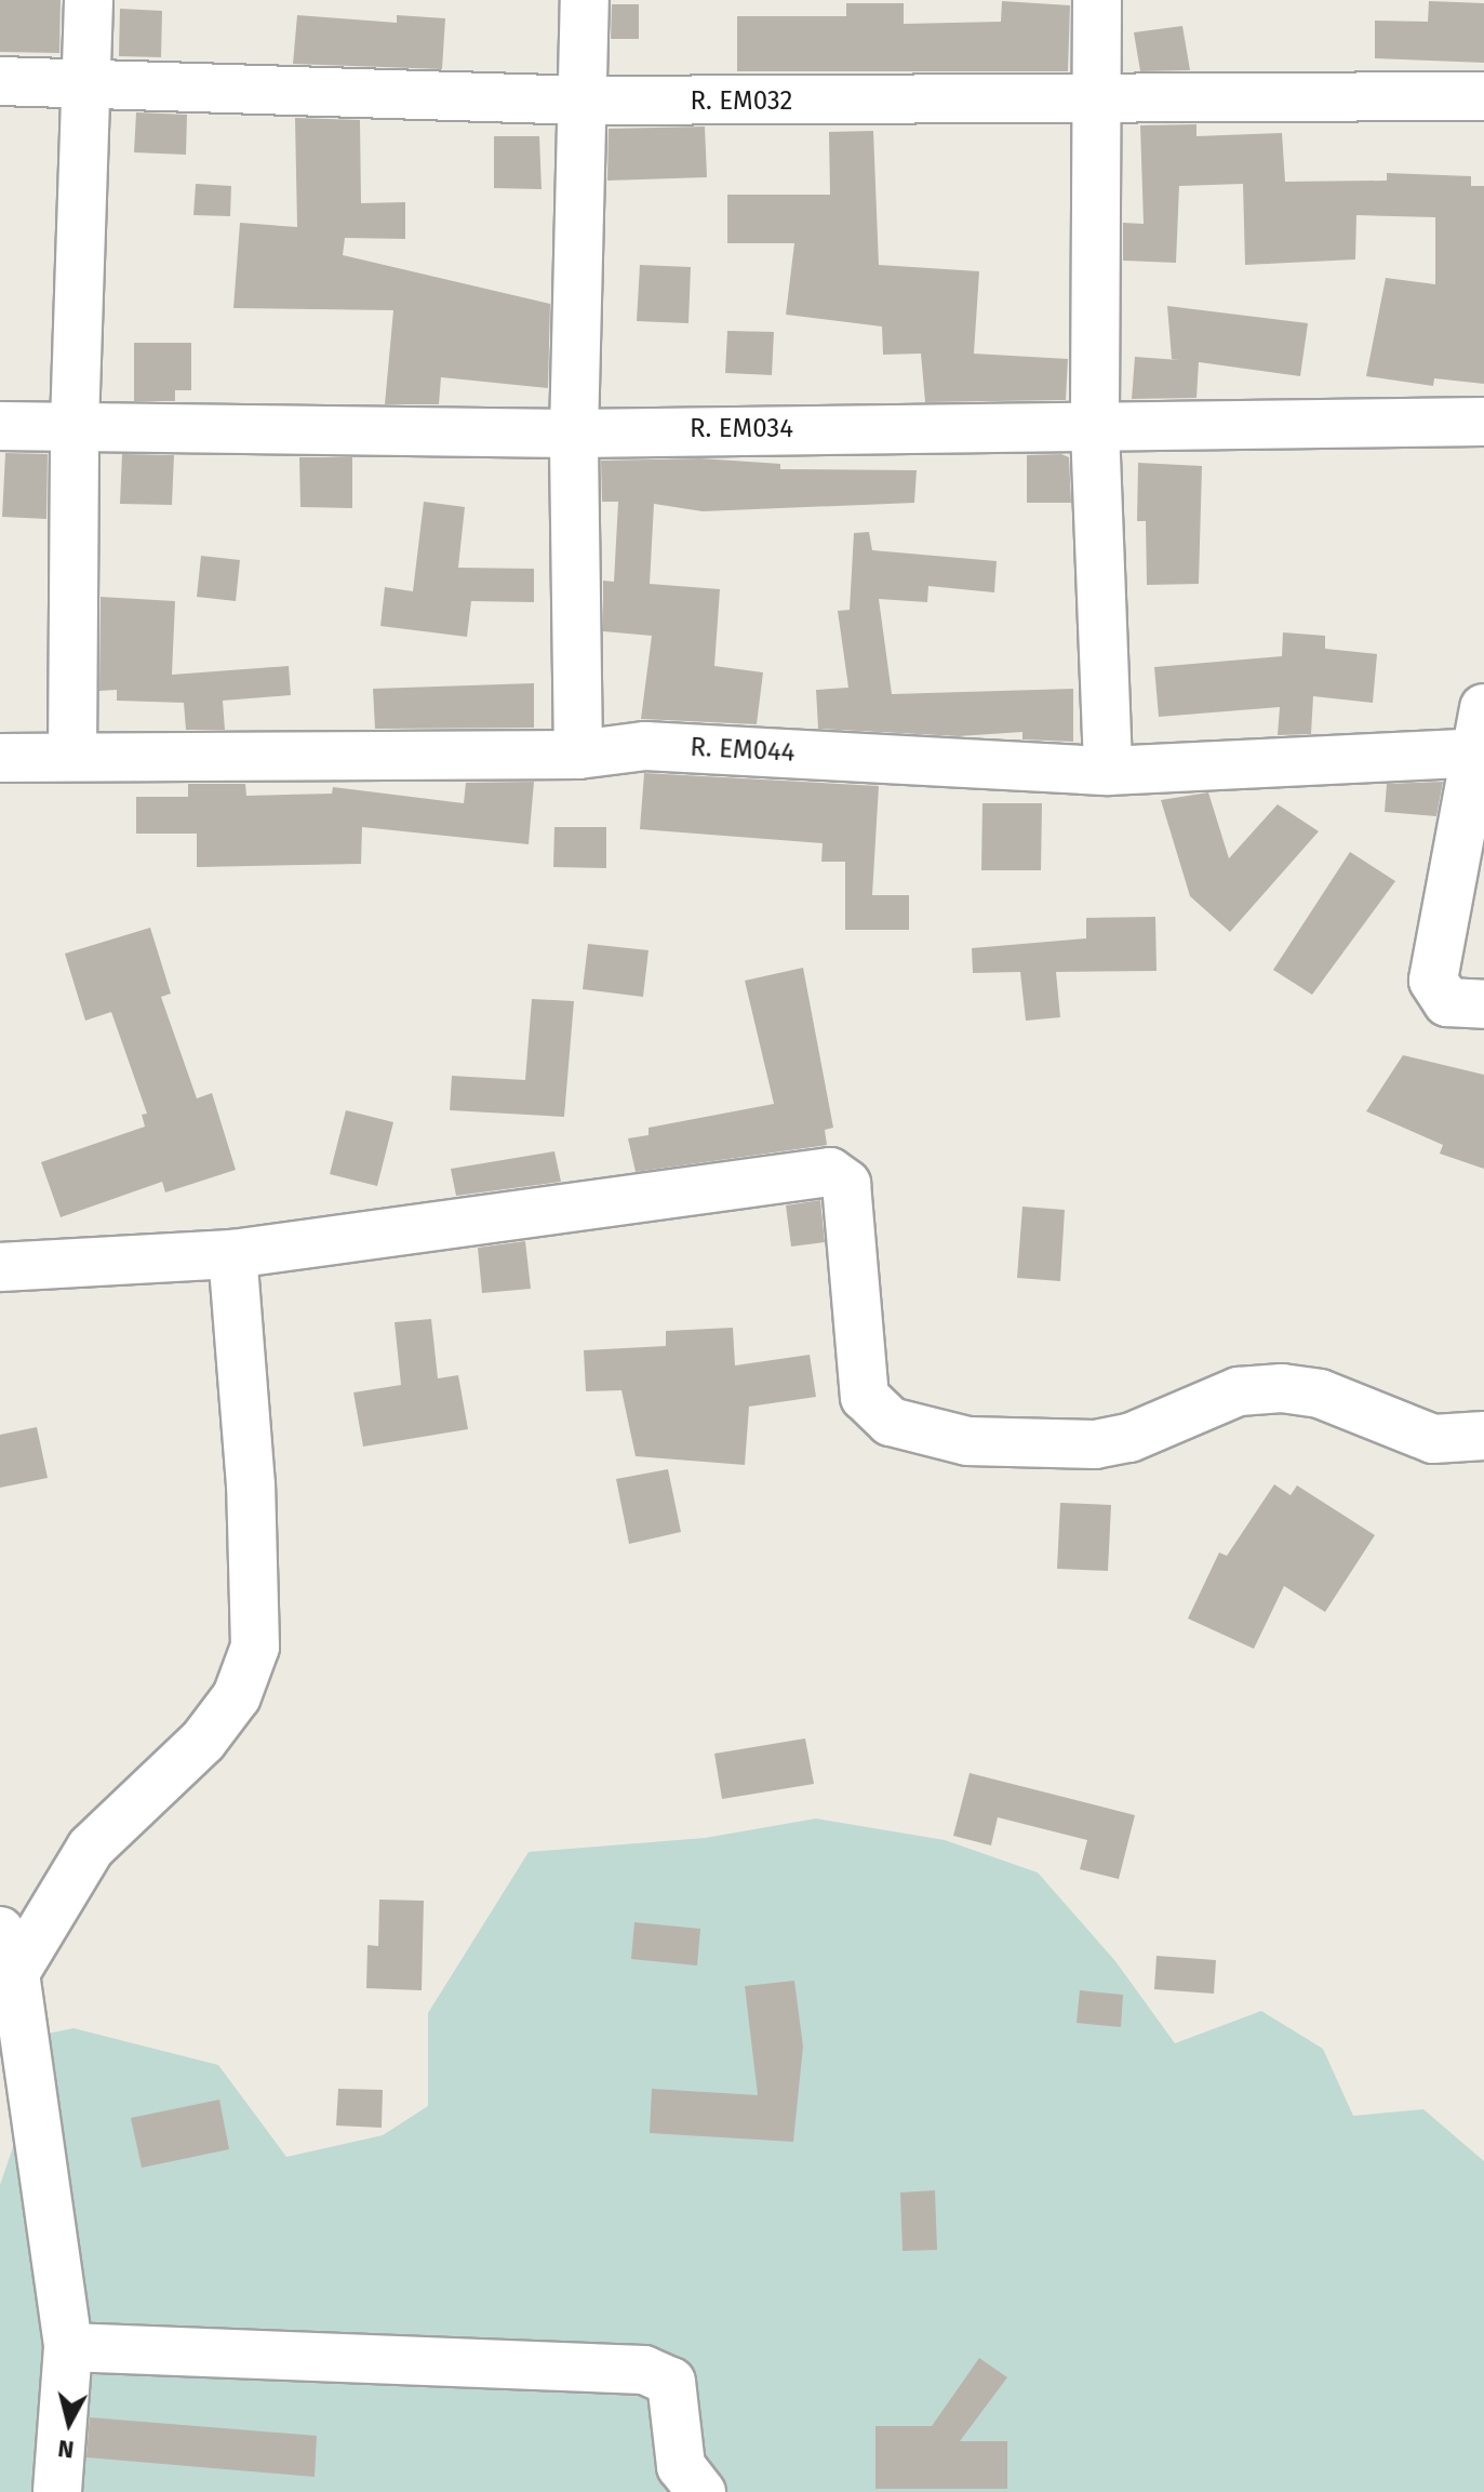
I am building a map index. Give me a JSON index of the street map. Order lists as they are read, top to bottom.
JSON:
{
  "streets": {
    "street": ["R. EM032", "R. EM034", "R. EM044"]
  },
  "north": "bottom"
}
